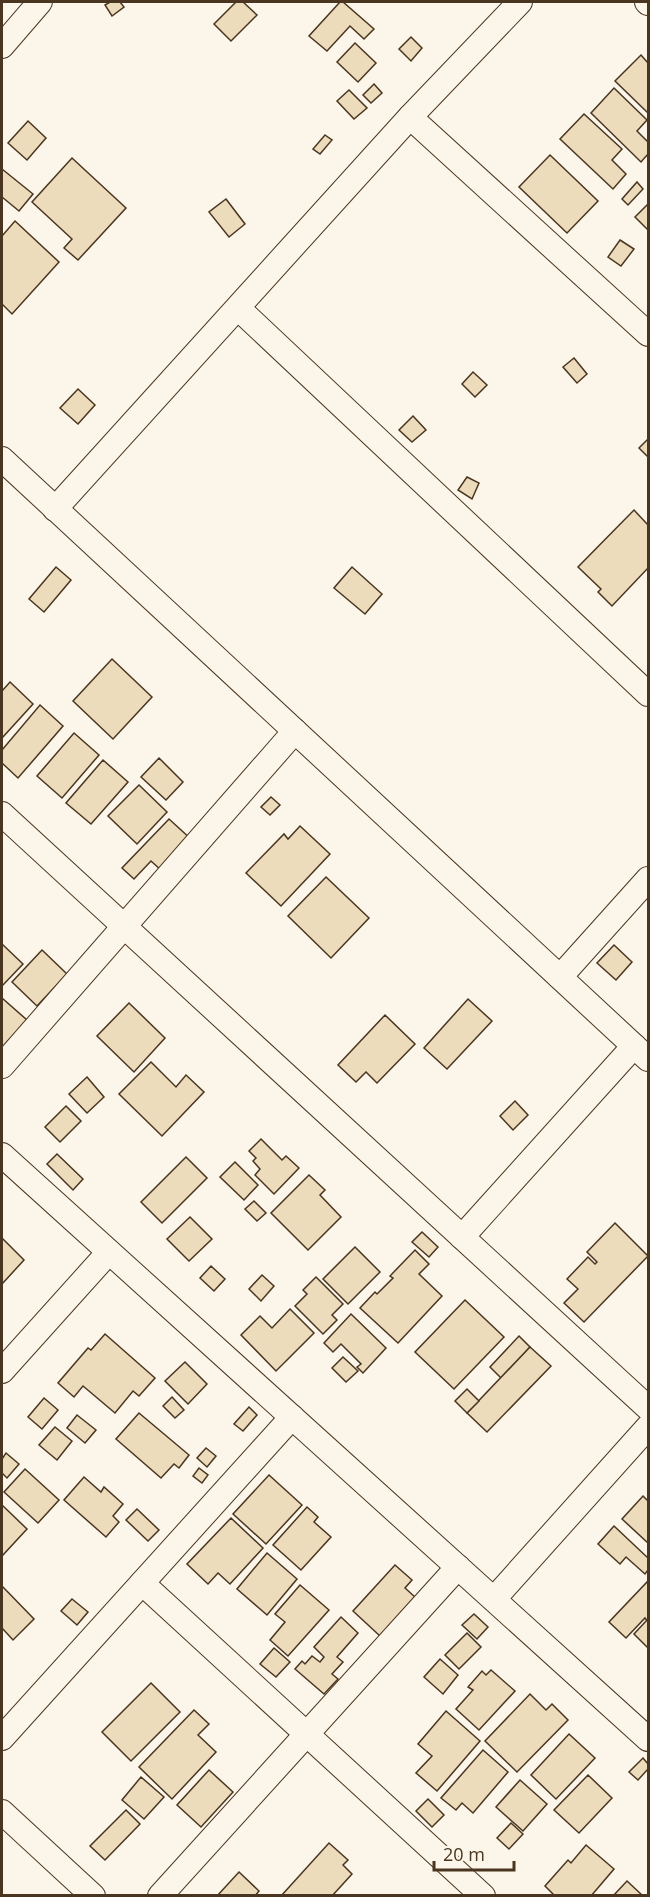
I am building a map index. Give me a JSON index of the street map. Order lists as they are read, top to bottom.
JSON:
{
  "scale_bar": "20 m"
}
